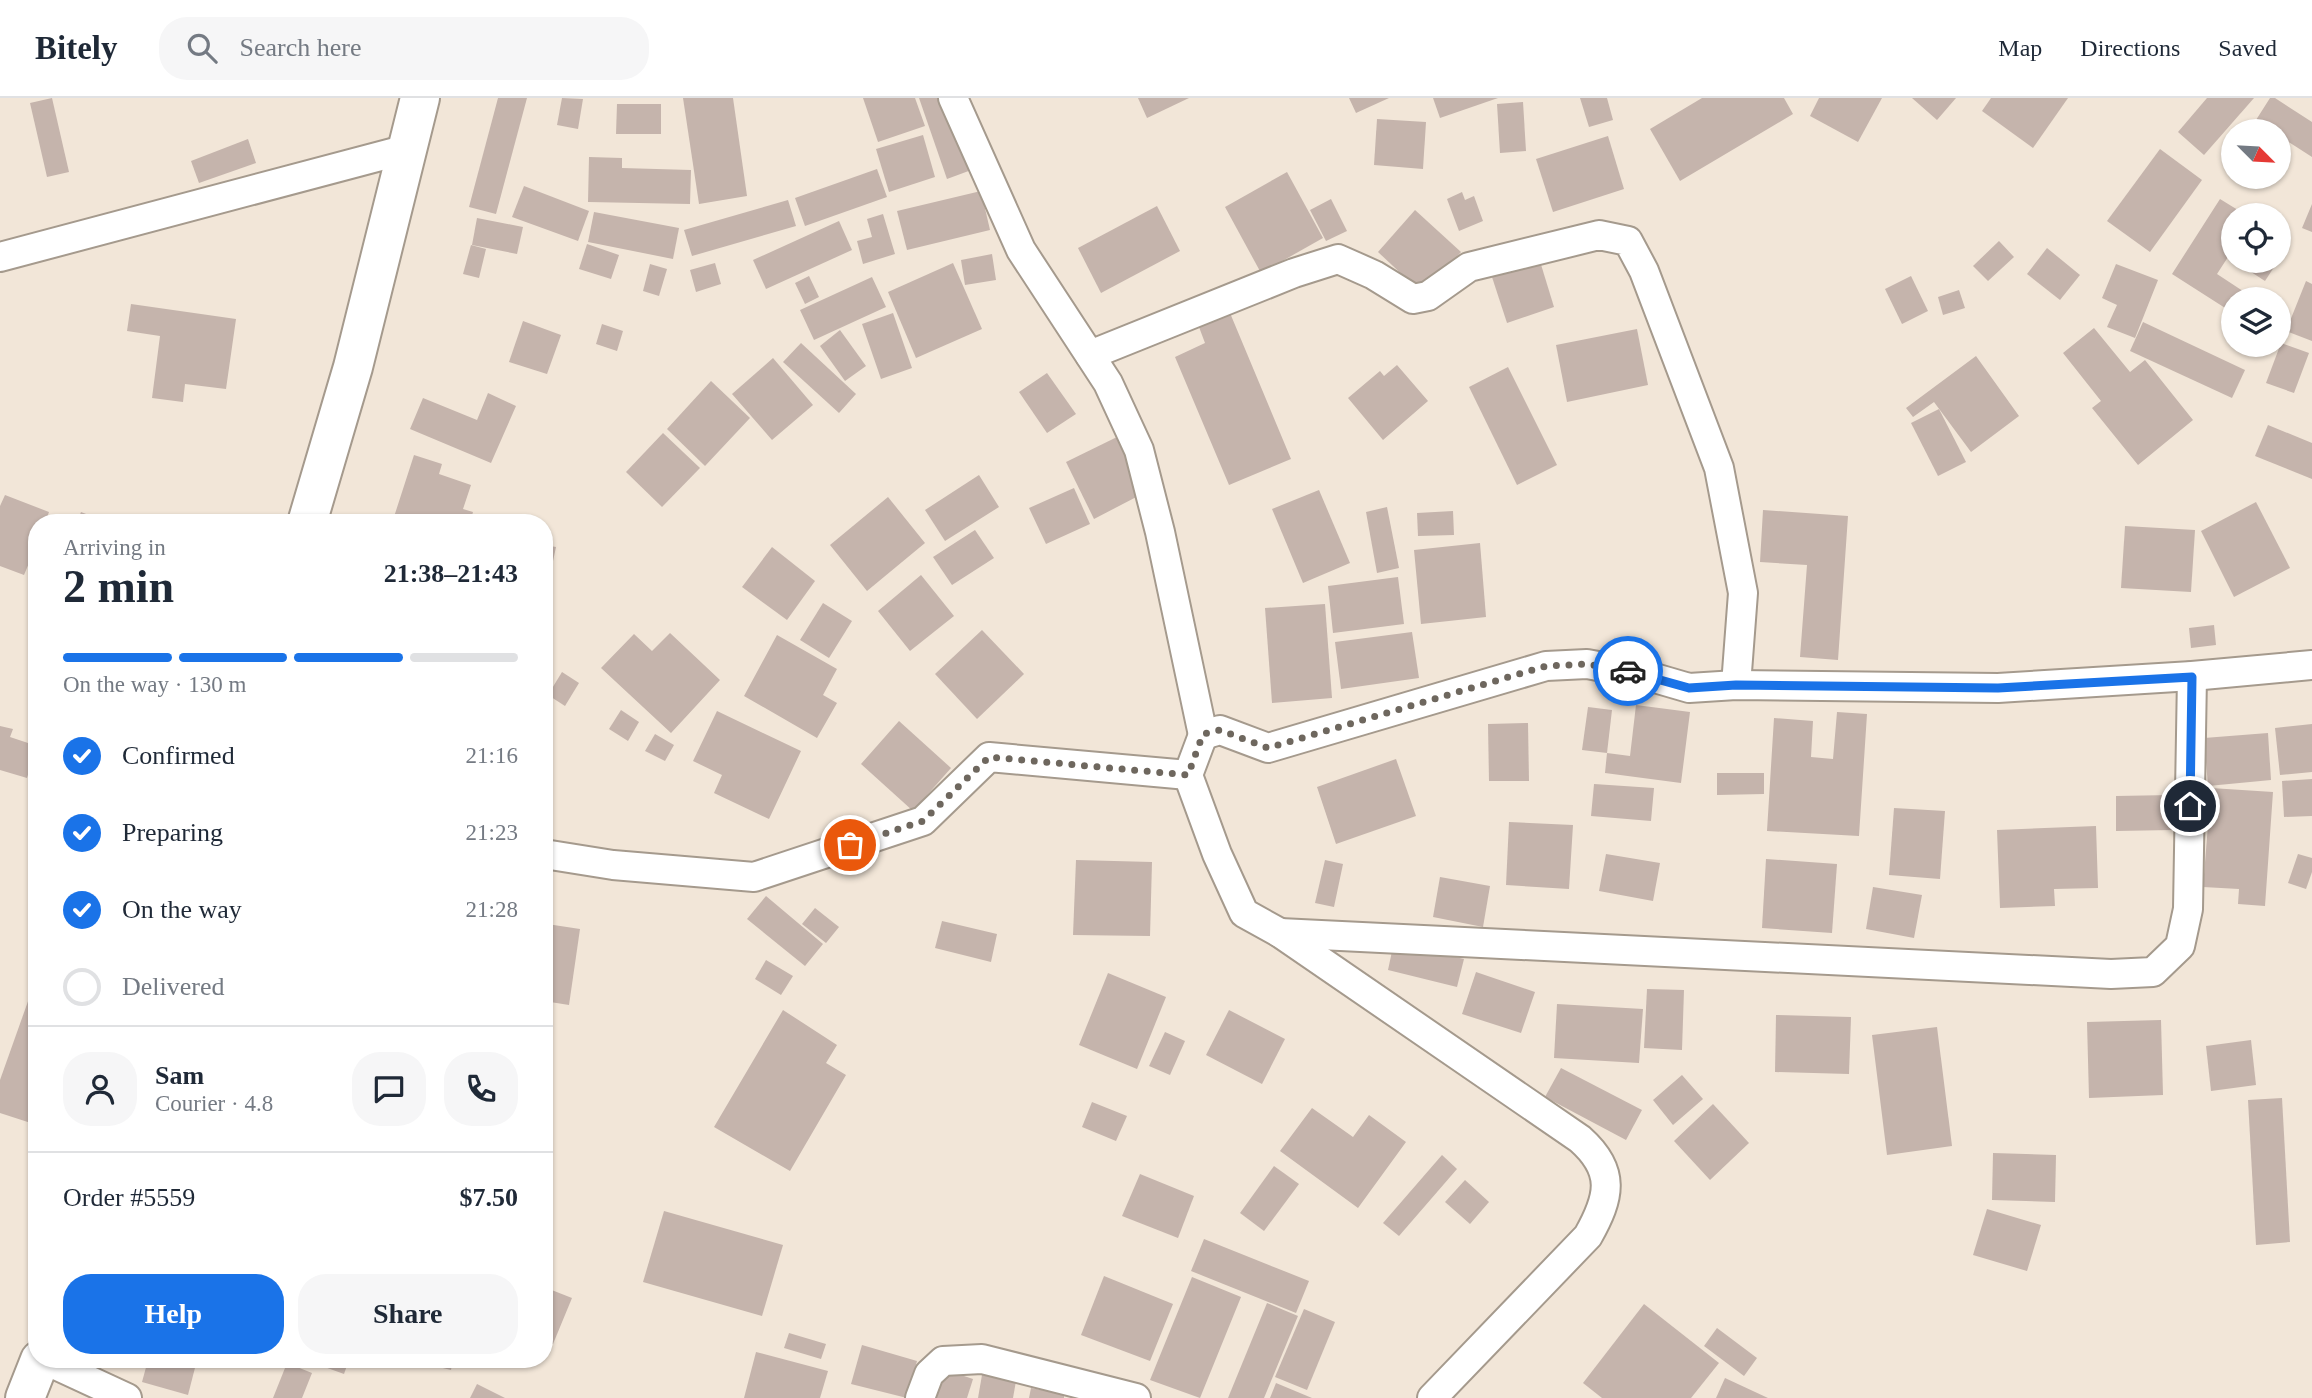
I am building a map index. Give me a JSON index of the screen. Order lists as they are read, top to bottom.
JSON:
{
  "north": "bottom right",
  "page": {
    "header": "Bitely",
    "search": "Search here",
    "nav": ["Map", "Directions", "Saved"],
    "heading": ["2 min", "Arriving in", "21:38–21:43"],
    "panel": [
      "Sam",
      "Courier · 4.8",
      "Order #5559",
      "$7.50"
    ],
    "bar": "On the way · 130 m",
    "list": [
      ["Confirmed", "21:16"],
      ["Preparing", "21:23"],
      ["On the way", "21:28"],
      "Delivered"
    ],
    "buttons": ["Help", "Share"]
  }
}
